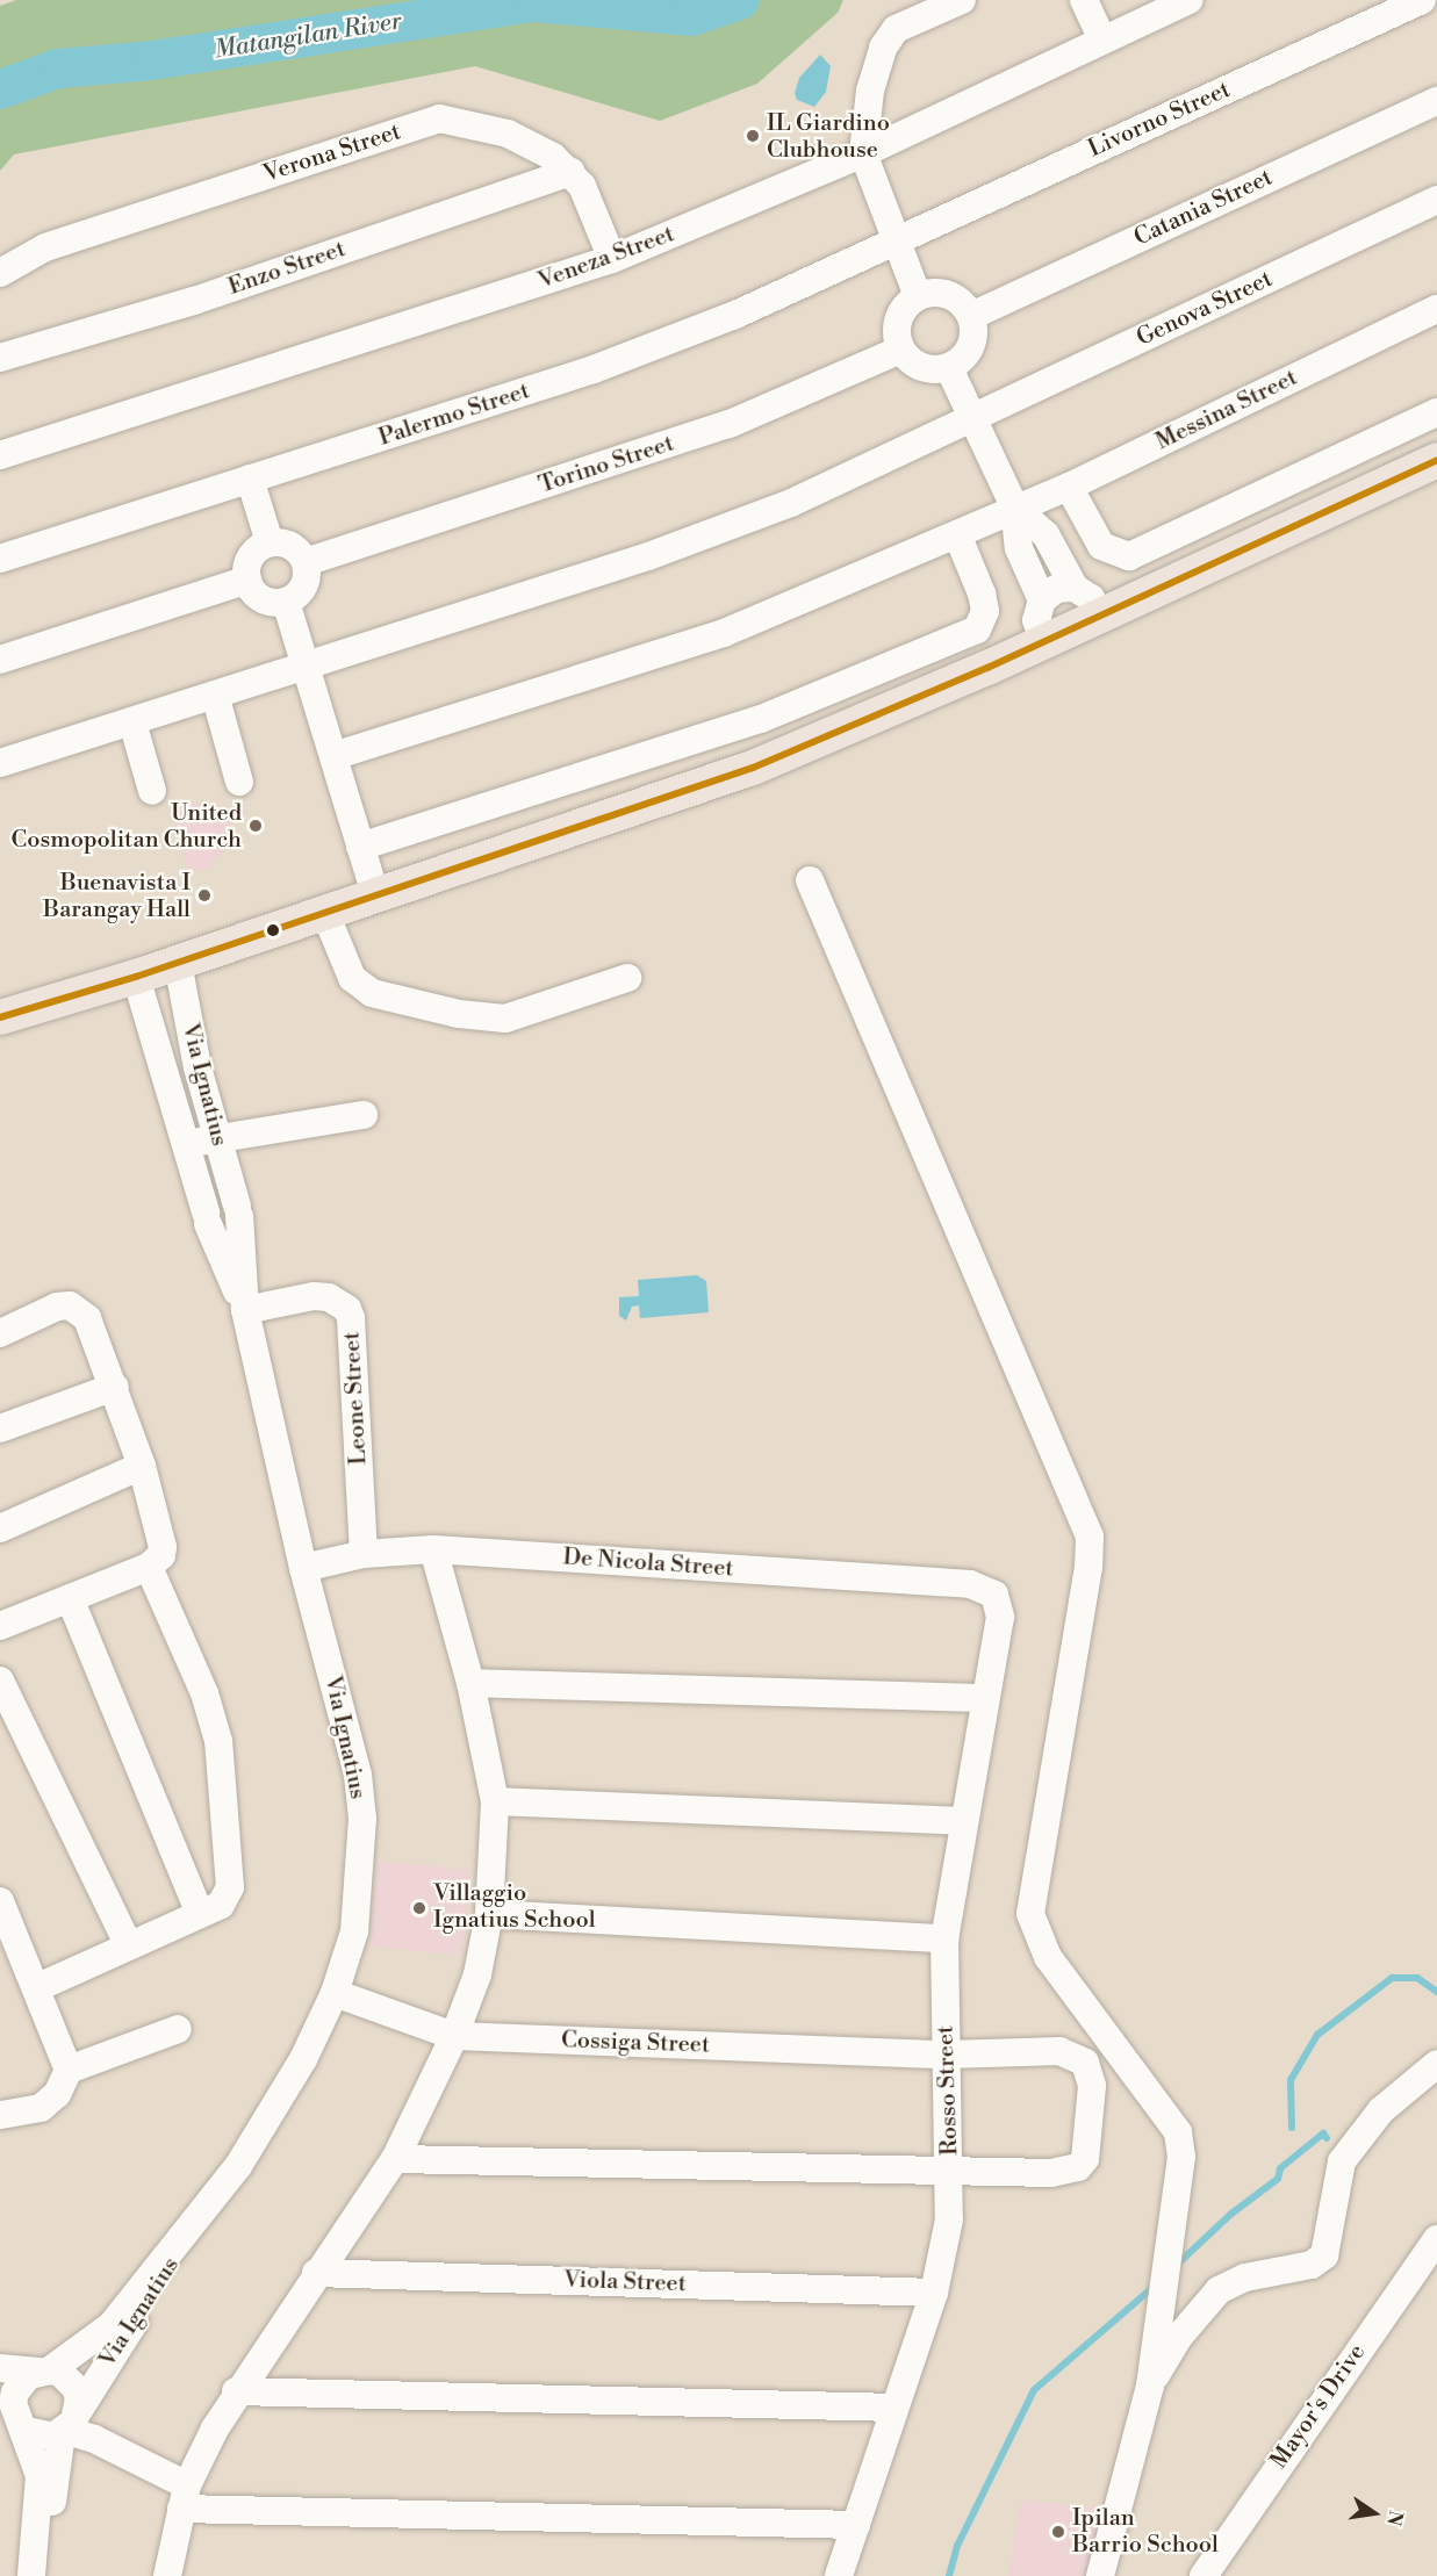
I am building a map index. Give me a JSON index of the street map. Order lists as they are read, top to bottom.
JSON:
{
  "streets": {
    "street": [
      "Livorno Street",
      "Verona Street",
      "Catania Street",
      "Veneza Street",
      "Enzo Street",
      "Genova Street",
      "Messina Street",
      "Palermo Street",
      "Torino Street",
      "Via Ignatius",
      "Leone Street",
      "De Nicola Street",
      "Cossiga Street",
      "Rosso Street",
      "Viola Street",
      "Mayor's Drive"
    ]
  },
  "crossings": [
    ["Livorno Street", "Palermo Street"],
    ["Verona Street", "Veneza Street"],
    ["Verona Street", "Enzo Street"],
    ["Catania Street", "Torino Street"],
    ["Via Ignatius", "Leone Street"],
    ["Via Ignatius", "De Nicola Street"],
    ["Via Ignatius", "Cossiga Street"],
    ["Leone Street", "De Nicola Street"],
    ["De Nicola Street", "Rosso Street"],
    ["Cossiga Street", "Rosso Street"],
    ["Rosso Street", "Viola Street"]
  ],
  "water": ["Matangilan River"],
  "places": [
    "IL Giardino Clubhouse",
    "United Cosmopolitan Church",
    "Buenavista I Barangay Hall",
    "Villaggio Ignatius School",
    "Ipilan Barrio School"
  ],
  "north": "right"
}
